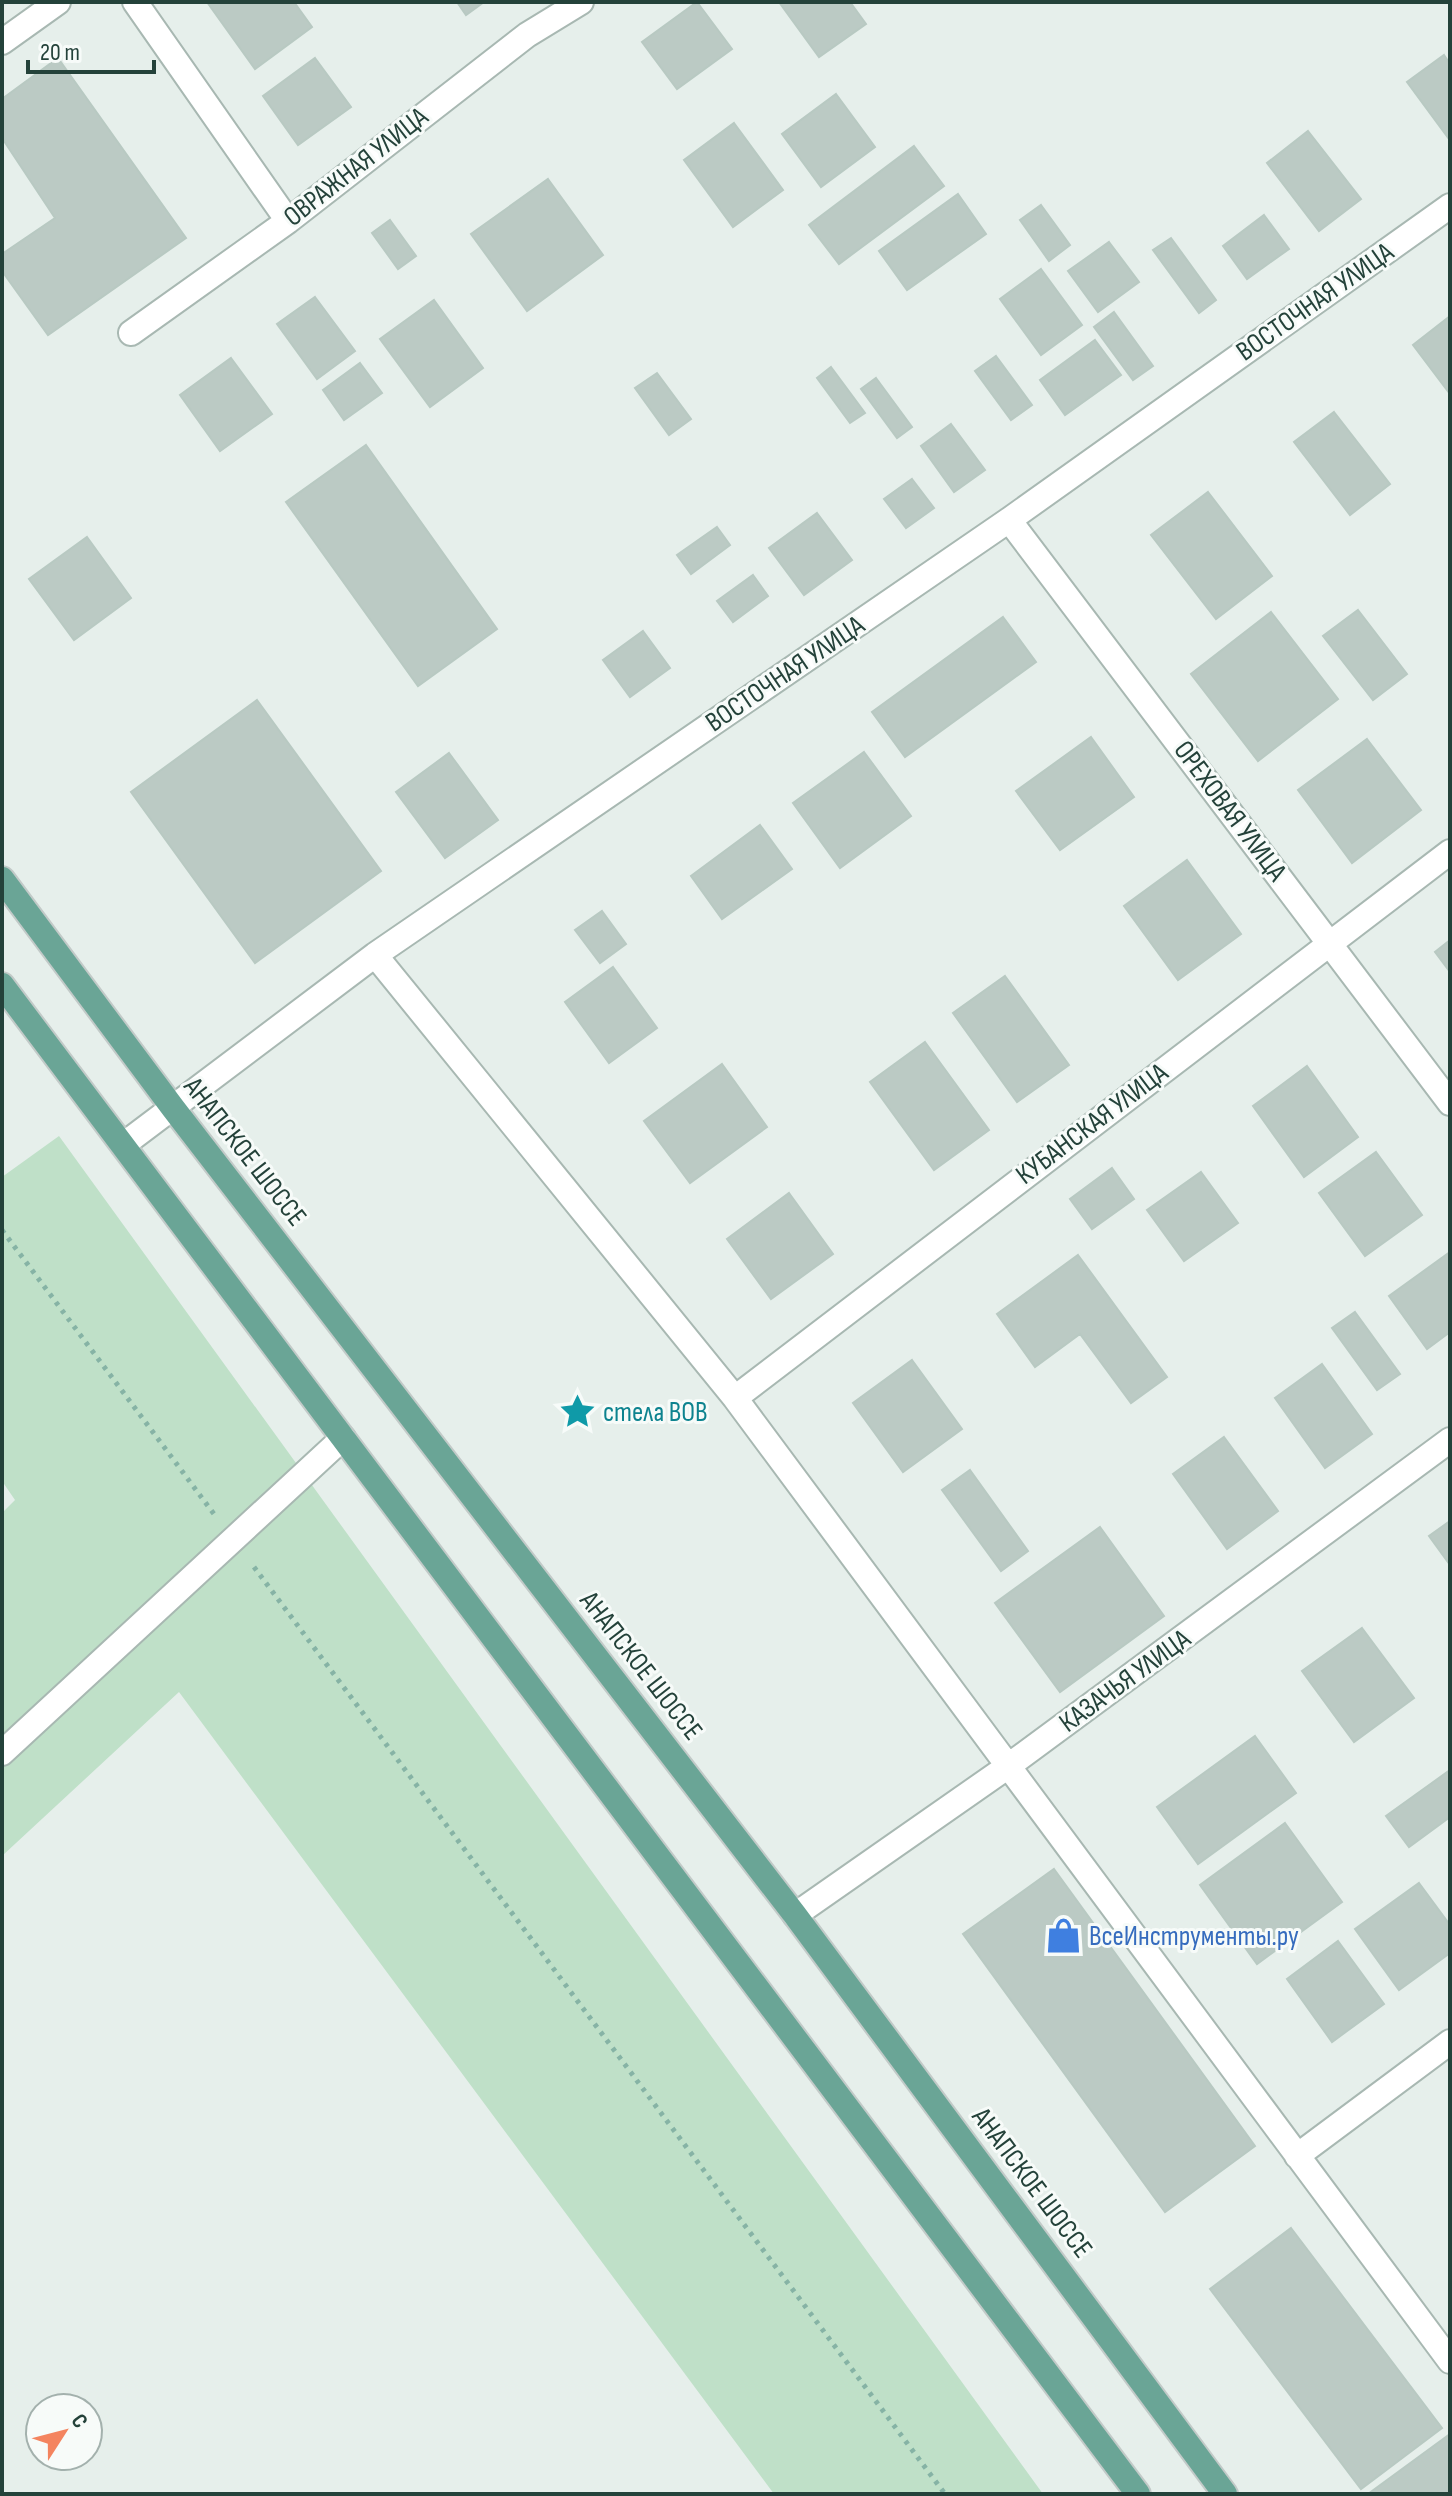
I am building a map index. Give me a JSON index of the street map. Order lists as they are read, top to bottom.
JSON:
{
  "streets": {
    "main road": ["АНАПСКОЕ ШОССЕ"],
    "street": [
      "ОВРАЖНАЯ УЛИЦА",
      "ВОСТОЧНАЯ УЛИЦА",
      "ОРЕХОВАЯ УЛИЦА",
      "КУБАНСКАЯ УЛИЦА",
      "КАЗАЧЬЯ УЛИЦА"
    ]
  },
  "crossings": [
    ["ВОСТОЧНАЯ УЛИЦА", "ОРЕХОВАЯ УЛИЦА"],
    ["ВОСТОЧНАЯ УЛИЦА", "АНАПСКОЕ ШОССЕ"],
    ["ОРЕХОВАЯ УЛИЦА", "КУБАНСКАЯ УЛИЦА"],
    ["АНАПСКОЕ ШОССЕ", "КАЗАЧЬЯ УЛИЦА"]
  ],
  "places": {
    "place": ["стела ВОВ"],
    "shop": ["ВсеИнструменты.ру"]
  },
  "scale_bar": "20 m",
  "north": "top right"
}
